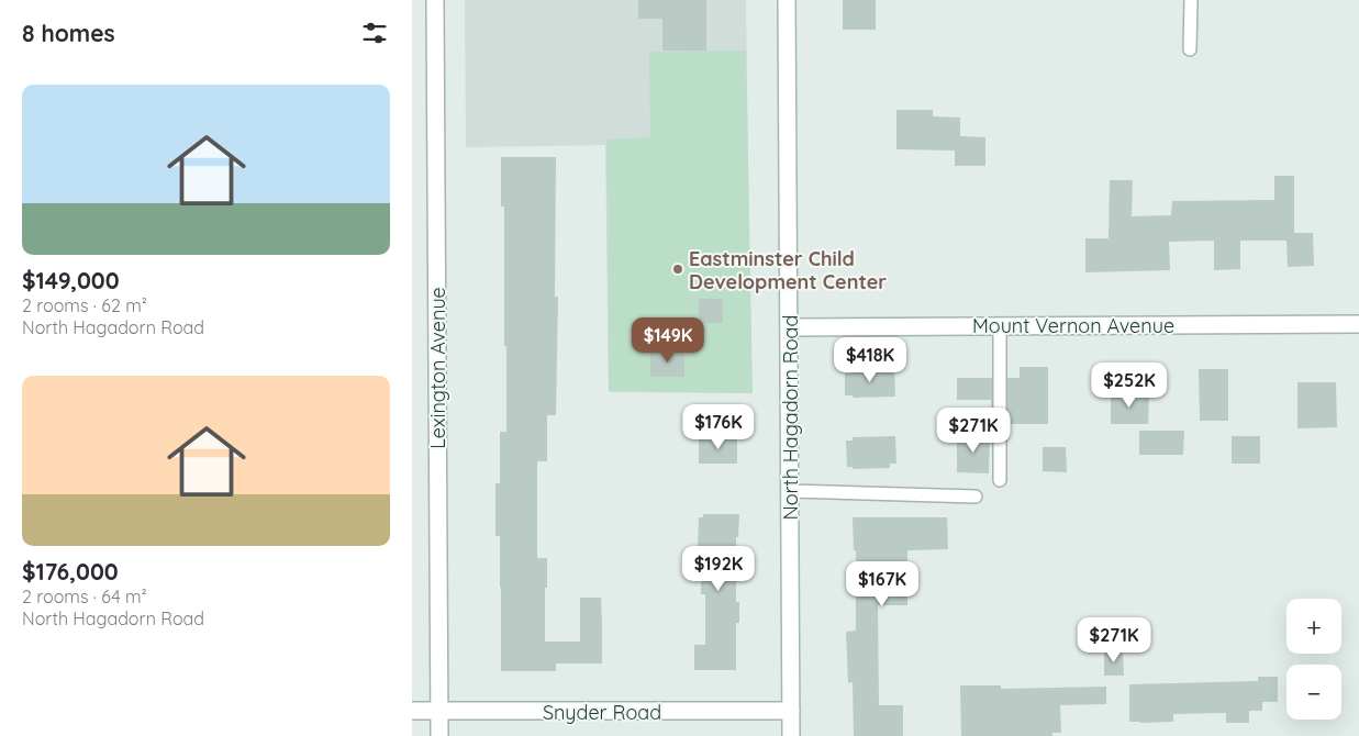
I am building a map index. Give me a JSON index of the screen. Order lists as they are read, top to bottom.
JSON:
{
  "streets": {
    "street": [
      "Mount Vernon Avenue",
      "Lexington Avenue",
      "North Hagadorn Road",
      "Snyder Road"
    ]
  },
  "crossings": [
    ["Mount Vernon Avenue", "North Hagadorn Road"],
    ["Lexington Avenue", "Snyder Road"],
    ["North Hagadorn Road", "Snyder Road"]
  ],
  "places": ["Eastminster Child Development Center"],
  "page": {
    "heading": "8 homes",
    "list": [
      {
        "name": "$149,000",
        "note": "2 rooms · 62 m² · North Hagadorn Road"
      },
      {
        "name": "$176,000",
        "note": "2 rooms · 64 m² · North Hagadorn Road"
      }
    ],
    "price": [
      "$149K",
      "$418K",
      "$252K",
      "$176K",
      "$271K",
      "$192K",
      "$167K",
      "$271K"
    ],
    "map_buttons": ["+", "−"]
  }
}
